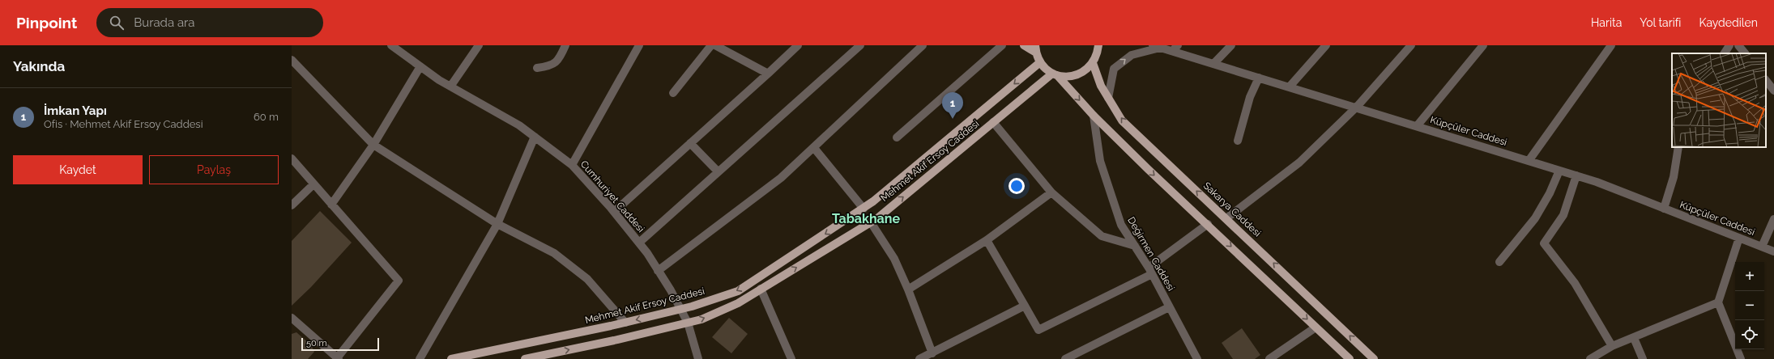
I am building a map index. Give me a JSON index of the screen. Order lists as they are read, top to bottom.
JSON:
{
  "streets": {
    "main road": ["Mehmet Akif Ersoy Caddesi", "Sakarya Caddesi"],
    "street": ["Küpçüler Caddesi", "Cumhuriyet Caddesi", "Değirmen Caddesi"]
  },
  "crossings": [
    ["Mehmet Akif Ersoy Caddesi", "Cumhuriyet Caddesi"]
  ],
  "districts": ["Tabakhane"],
  "scale_bar": "50 m",
  "page": {
    "header": "Pinpoint",
    "search": "Burada ara",
    "nav": ["Harita", "Yol tarifi", "Kaydedilen"],
    "heading": "Yakında",
    "list": [
      {
        "mark": "1",
        "name": "İmkan Yapı",
        "note": "Ofis · Mehmet Akif Ersoy Caddesi",
        "value": "60 m"
      }
    ],
    "pins": "1",
    "buttons": ["Kaydet", "Paylaş"],
    "map_buttons": ["+", "−"],
    "scale": "50 m"
  }
}
